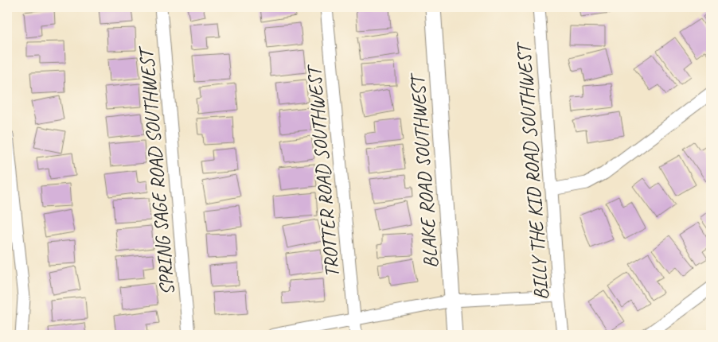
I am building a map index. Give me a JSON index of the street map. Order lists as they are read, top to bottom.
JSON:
{
  "streets": {
    "street": [
      "SPRING SAGE ROAD SOUTHWEST",
      "TROTTER ROAD SOUTHWEST",
      "BLAKE ROAD SOUTHWEST",
      "BILLY THE KID ROAD SOUTHWEST"
    ]
  }
}
